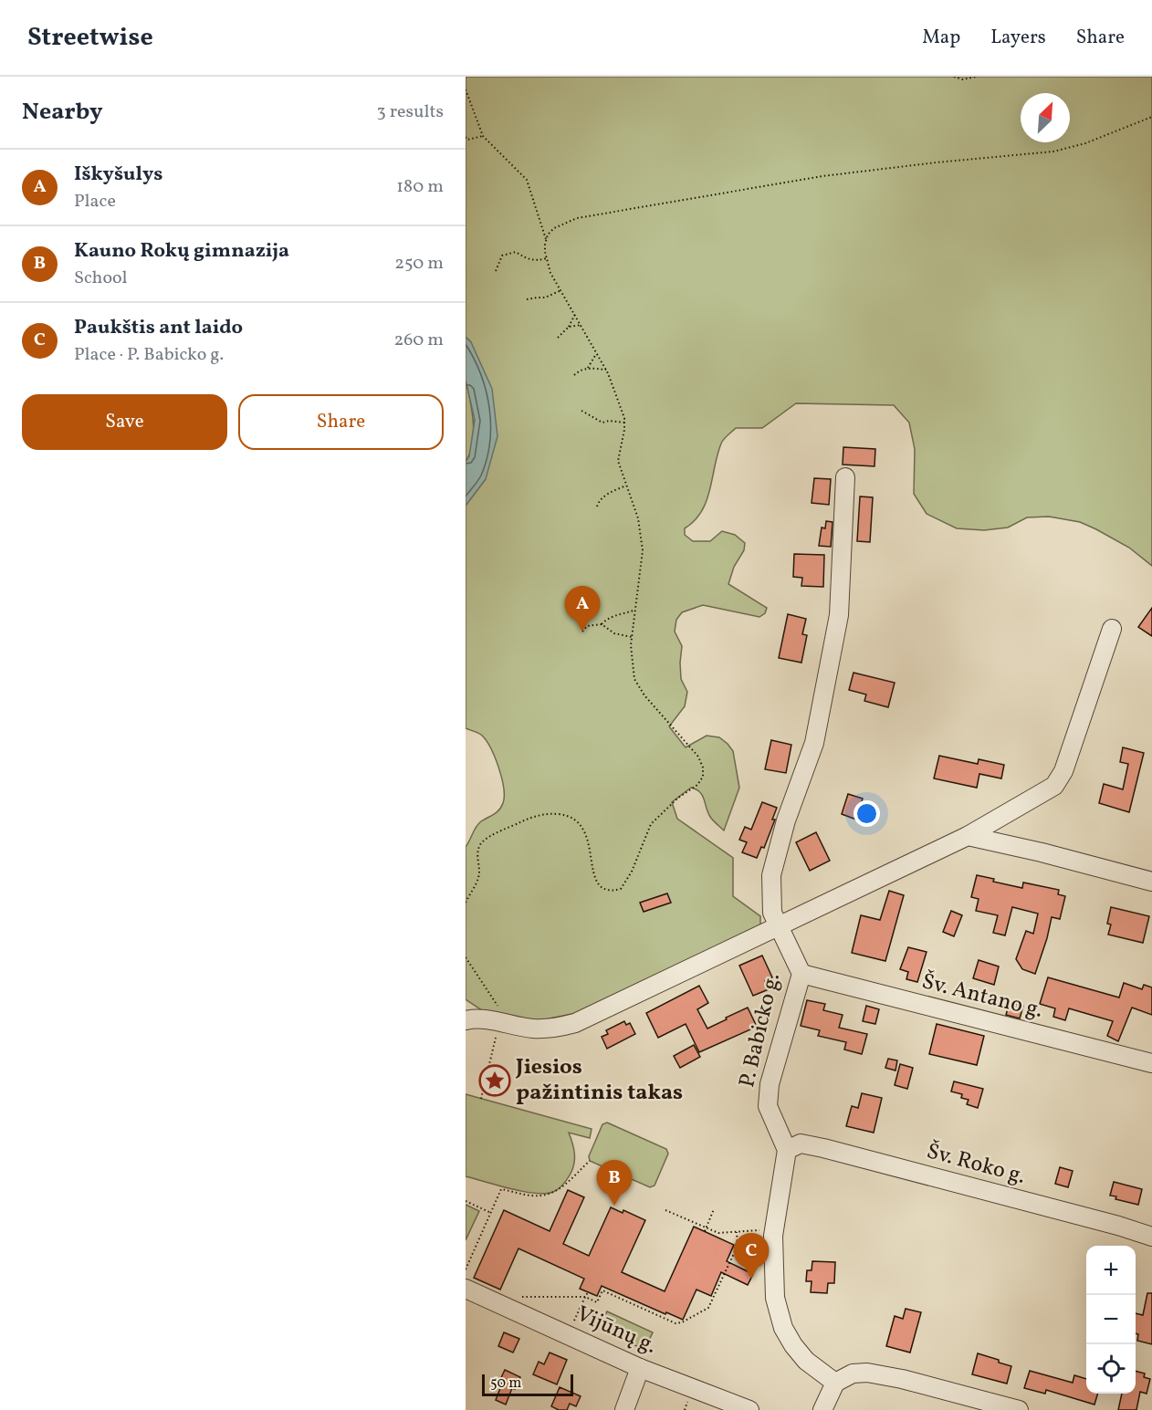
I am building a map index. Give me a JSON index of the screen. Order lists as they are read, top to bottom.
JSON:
{
  "streets": {
    "street": [
      "Šv. Antano g.",
      "P. Babicko g.",
      "Šv. Roko g.",
      "Vijūnų g."
    ]
  },
  "crossings": [
    ["Šv. Antano g.", "P. Babicko g."],
    ["P. Babicko g.", "Šv. Roko g."]
  ],
  "places": {
    "place": ["Jiesios pažintinis takas"]
  },
  "scale_bar": "50 m",
  "north": "top right",
  "page": {
    "header": "Streetwise",
    "nav": ["Map", "Layers", "Share"],
    "heading": ["Nearby", "3 results"],
    "list": [
      {
        "mark": "A",
        "name": "Iškyšulys",
        "note": "Place",
        "value": "180 m"
      },
      {
        "mark": "B",
        "name": "Kauno Rokų gimnazija",
        "note": "School",
        "value": "250 m"
      },
      {
        "mark": "C",
        "name": "Paukštis ant laido",
        "note": "Place · P. Babicko g.",
        "value": "260 m"
      }
    ],
    "buttons": ["Save", "Share"],
    "pins": ["A", "B", "C"],
    "map_buttons": ["+", "−"],
    "scale": "50 m"
  }
}
